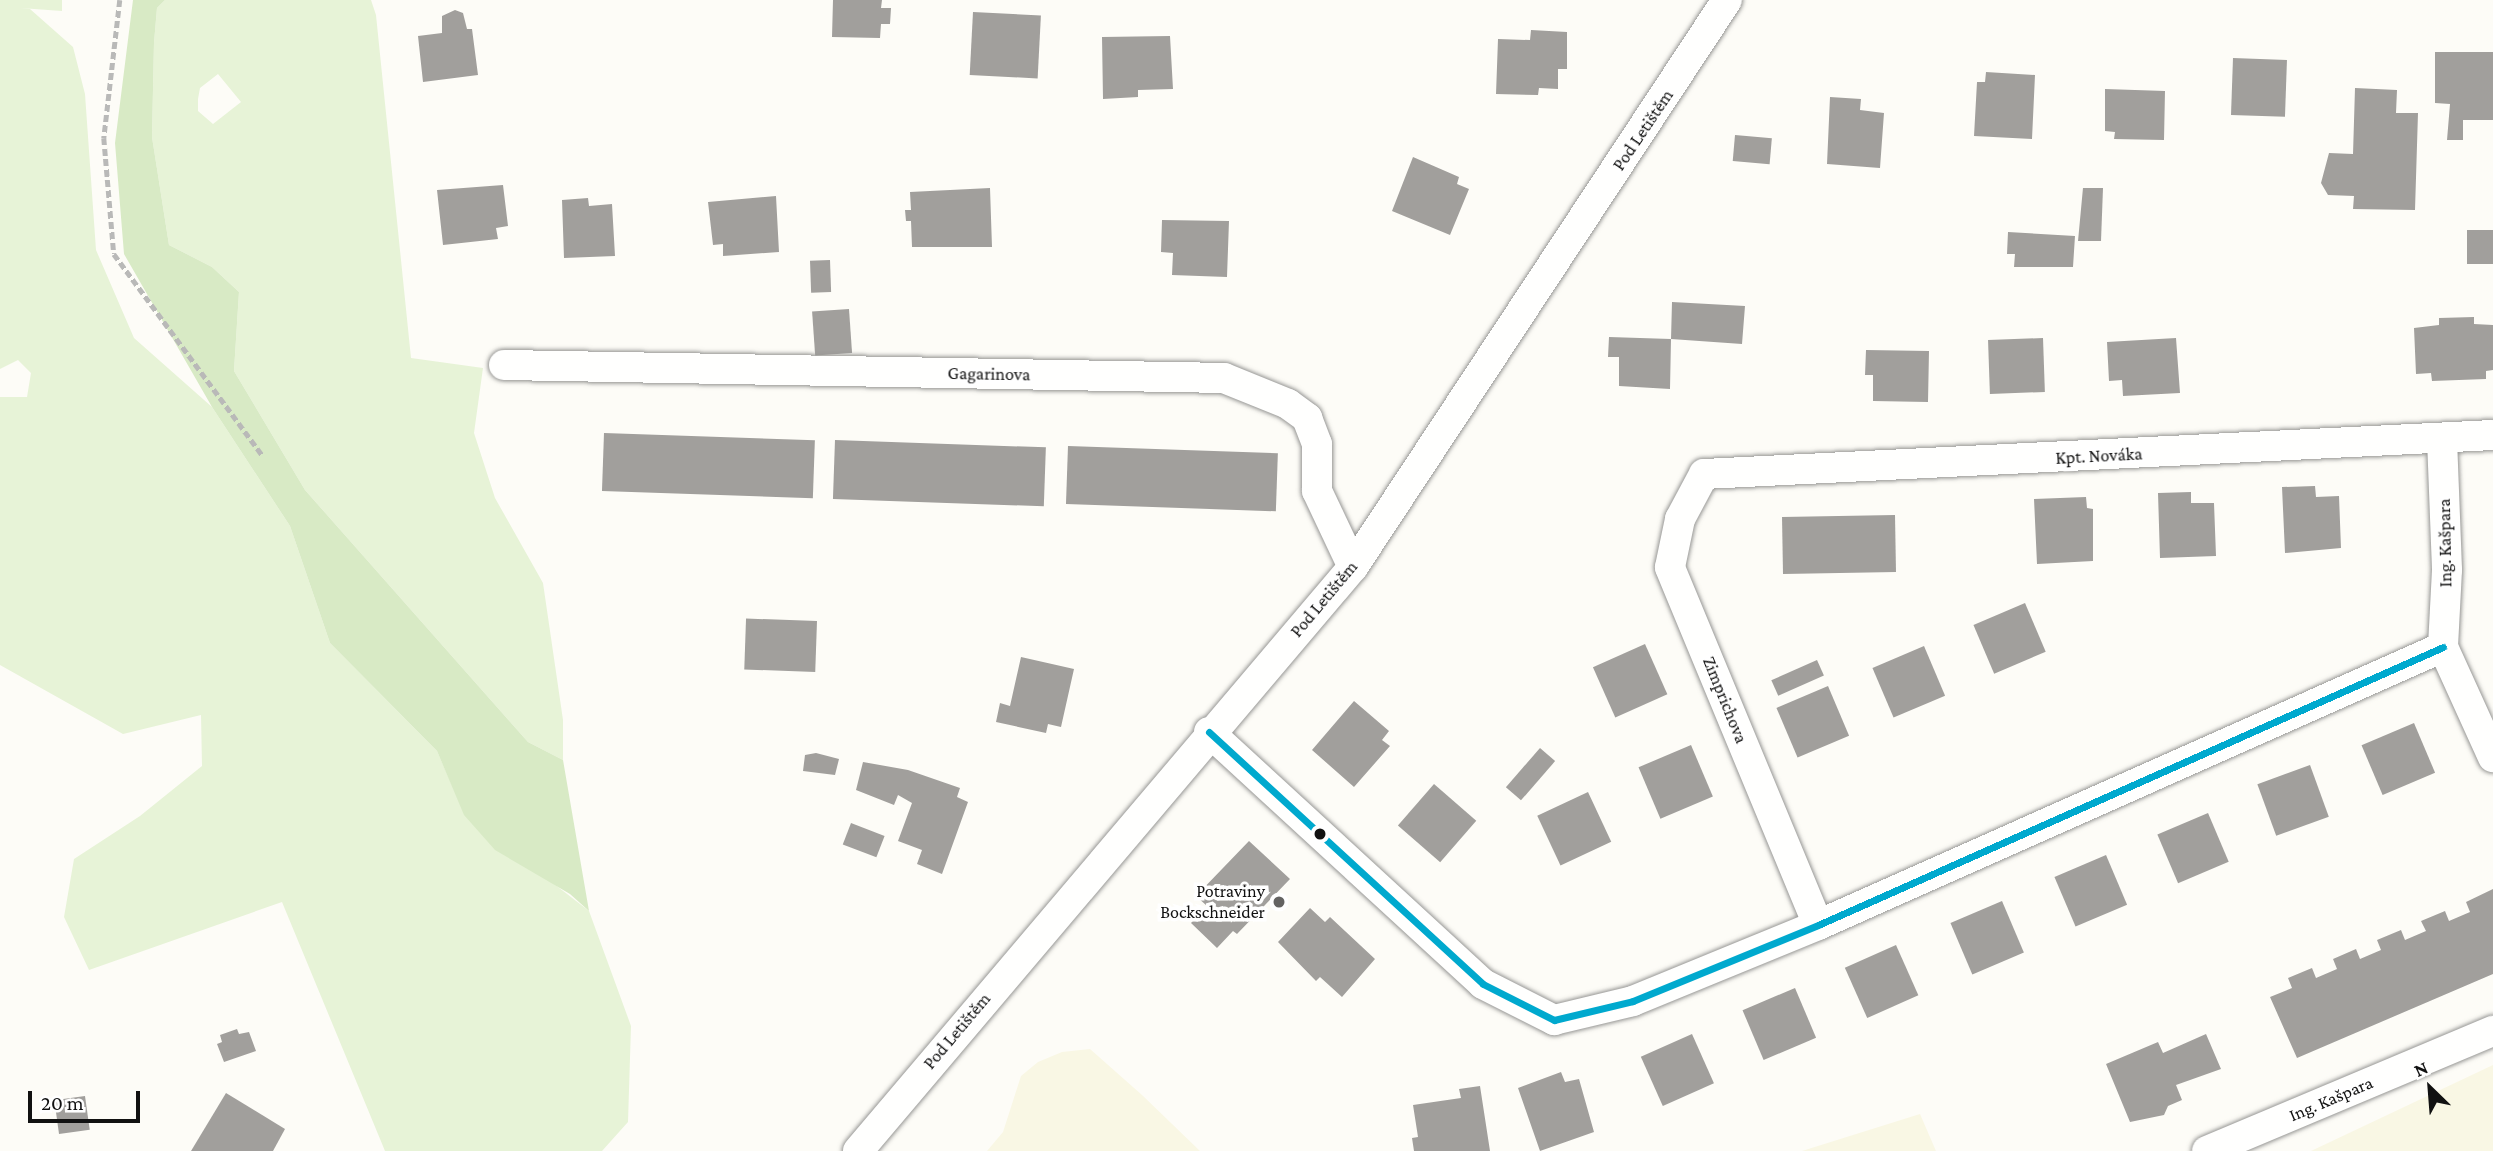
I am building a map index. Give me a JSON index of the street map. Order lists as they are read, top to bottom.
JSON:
{
  "streets": {
    "street": [
      "Pod Letištěm",
      "Gagarinova",
      "Kpt. Nováka",
      "Ing. Kašpara",
      "Zimprichova"
    ]
  },
  "crossings": [
    ["Pod Letištěm", "Gagarinova"],
    ["Kpt. Nováka", "Ing. Kašpara"],
    ["Kpt. Nováka", "Zimprichova"]
  ],
  "places": ["Potraviny Bockschneider"],
  "scale_bar": "20 m",
  "north": "top left"
}
